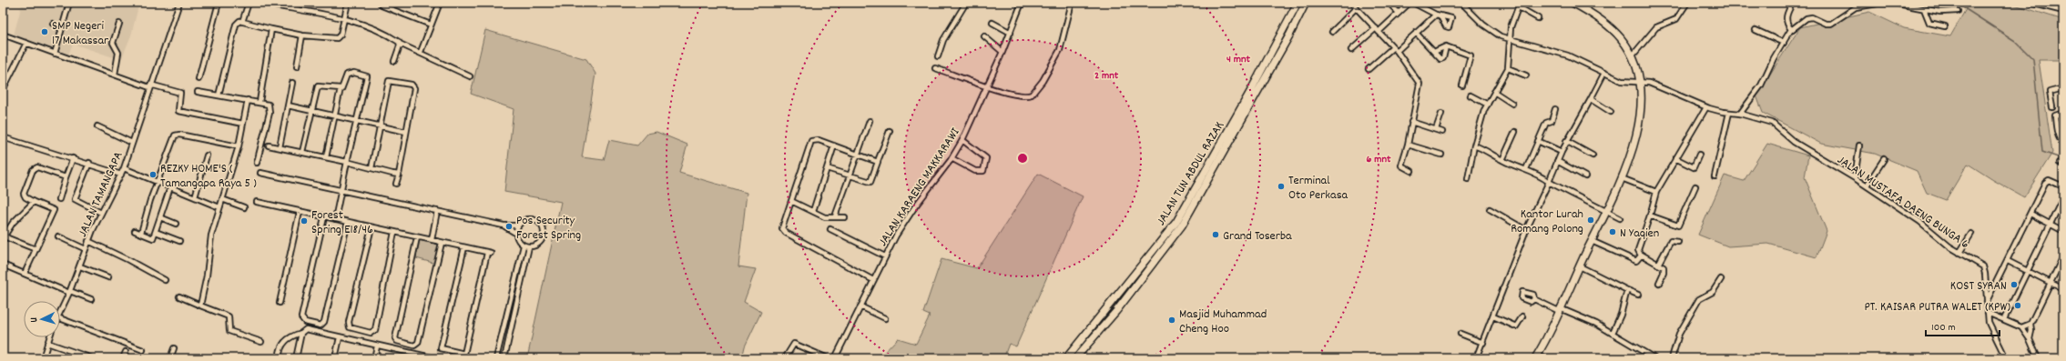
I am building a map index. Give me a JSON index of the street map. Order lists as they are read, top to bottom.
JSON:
{
  "streets": {
    "main road": ["JALAN TUN ABDUL RAZAK"],
    "street": ["JALAN KARAENG MAKKARAWI", "JALAN TAMANGAPA", "JALAN MUSTAFA DAENG BUNGA 6"]
  },
  "places": [
    "SMP Negeri 17 Makassar",
    "REZKY HOME'S ( Tamangapa Raya 5 )",
    "Terminal Oto Perkasa",
    "Kantor Lurah Romang Polong",
    "Forest Spring E18/46",
    "Pos Security Forest Spring",
    "N Yaqien",
    "Grand Toserba",
    "KOST SYRAN",
    "PT. KAISAR PUTRA WALET (KPW)",
    "Masjid Muhammad Cheng Hoo"
  ],
  "scale_bar": "100 m",
  "north": "left",
  "rings": ["4 mnt", "2 mnt", "6 mnt"]
}
